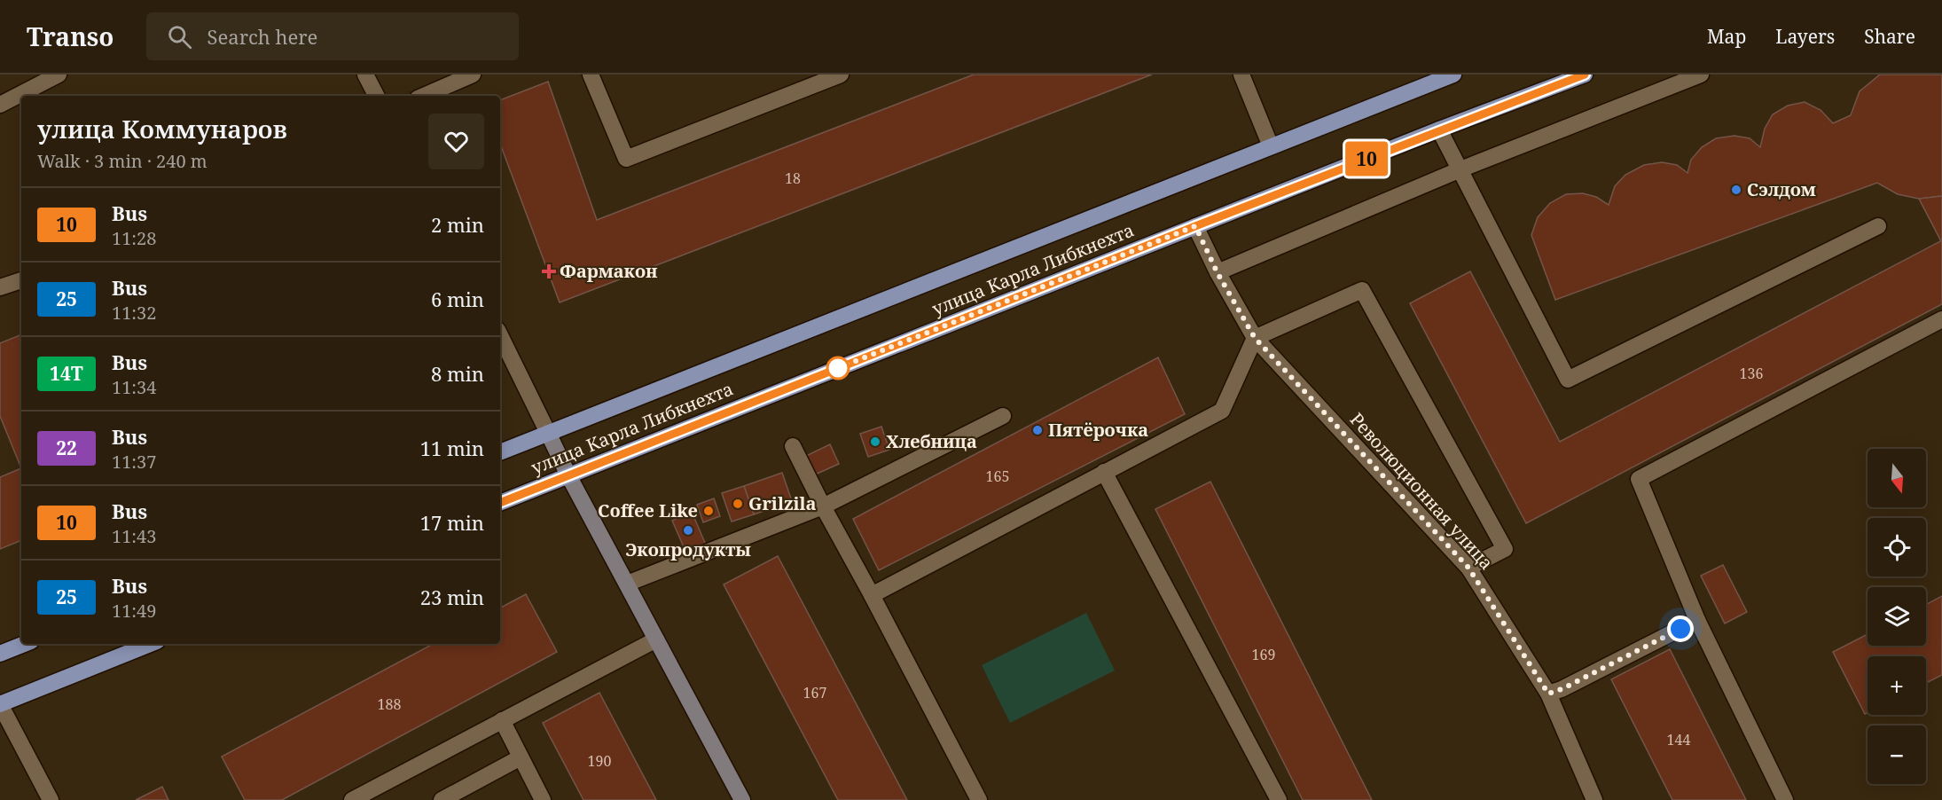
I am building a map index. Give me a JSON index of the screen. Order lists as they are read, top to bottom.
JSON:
{
  "streets": {
    "main road": ["улица Карла Либкнехта"],
    "lane": ["Революционная улица"]
  },
  "crossings": [
    ["улица Карла Либкнехта", "Революционная улица"]
  ],
  "places": {
    "other": [
      "Сэлдом",
      "Пятёрочка",
      "Хлебница",
      "Grilzila",
      "Coffee Like",
      "Экопродукты"
    ],
    "health": ["Фармакон"]
  },
  "lines": ["bus line 10"],
  "house_numbers": [
    "18",
    "136",
    "165",
    "169",
    "167",
    "188",
    "144",
    "190"
  ],
  "north": "bottom",
  "page": {
    "header": "Transo",
    "search": "Search here",
    "nav": ["Map", "Layers", "Share"],
    "on_map": "10",
    "heading": ["улица Коммунаров", "Walk · 3 min · 240 m"],
    "list": [
      {
        "mark": "10",
        "name": "Bus",
        "note": "11:28",
        "value": "2 min"
      },
      {
        "mark": "25",
        "name": "Bus",
        "note": "11:32",
        "value": "6 min"
      },
      {
        "mark": "14Т",
        "name": "Bus",
        "note": "11:34",
        "value": "8 min"
      },
      {
        "mark": "22",
        "name": "Bus",
        "note": "11:37",
        "value": "11 min"
      },
      {
        "mark": "10",
        "name": "Bus",
        "note": "11:43",
        "value": "17 min"
      },
      {
        "mark": "25",
        "name": "Bus",
        "note": "11:49",
        "value": "23 min"
      }
    ],
    "map_buttons": ["+", "−"]
  }
}
